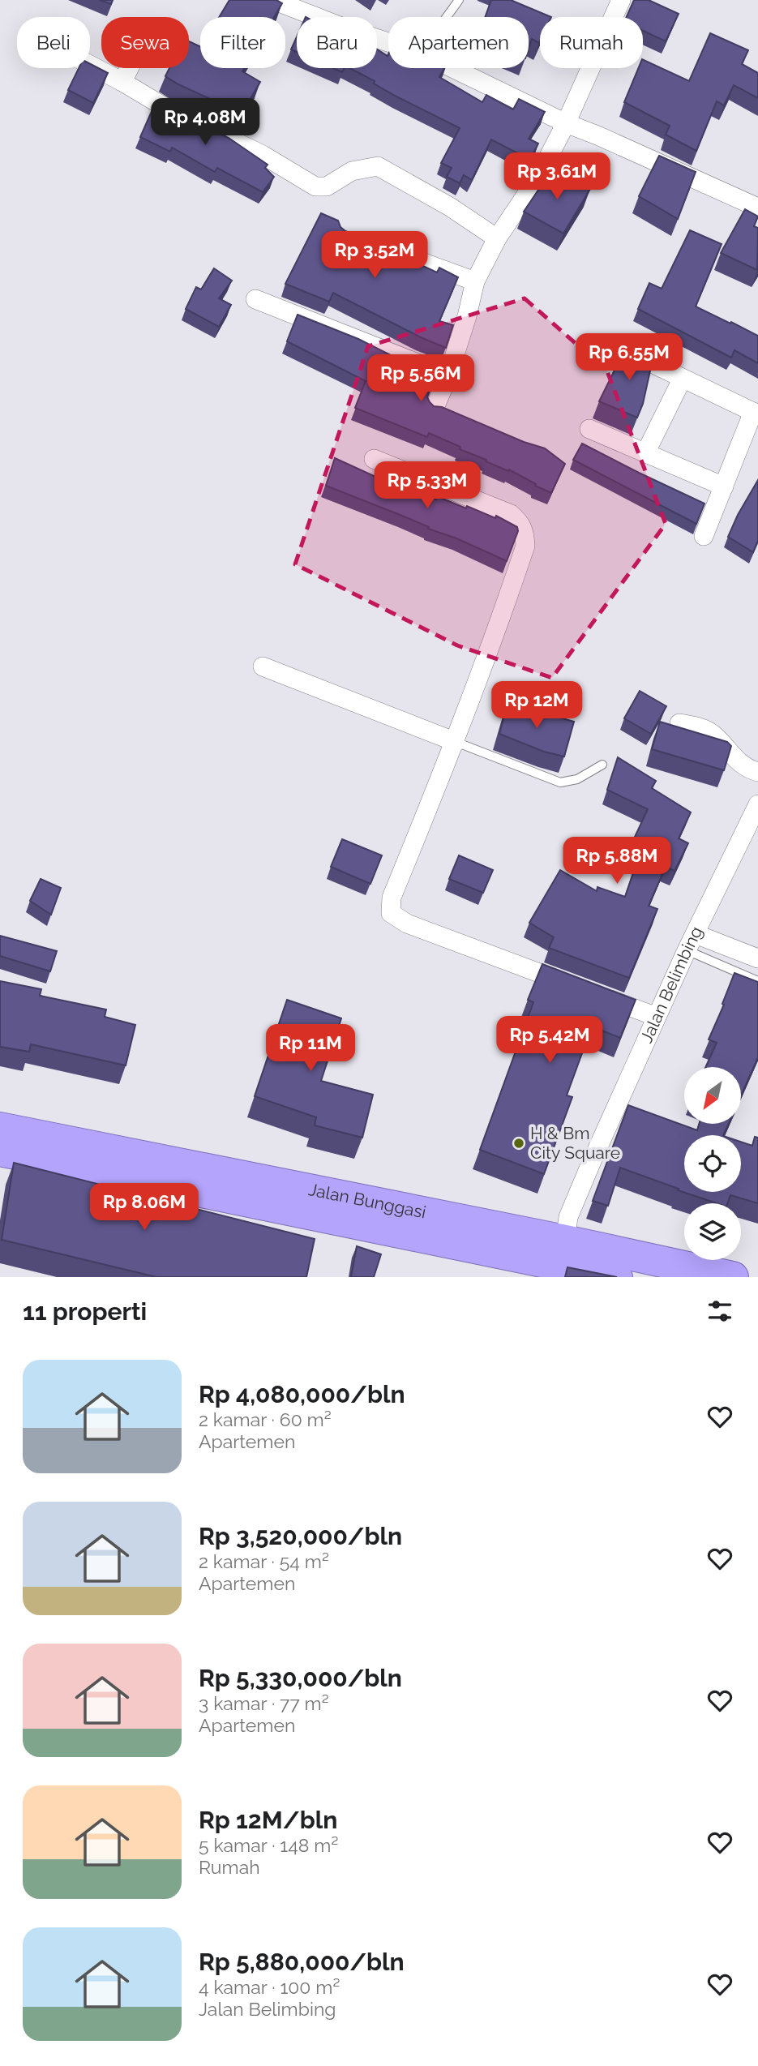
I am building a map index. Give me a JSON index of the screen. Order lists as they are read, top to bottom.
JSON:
{
  "streets": {
    "highway": ["Jalan Bunggasi"],
    "street": ["Jalan Belimbing"]
  },
  "crossings": [
    ["Jalan Belimbing", "Jalan Bunggasi"]
  ],
  "places": ["H & Bm City Square"],
  "north": "bottom left",
  "page": {
    "chip": [
      "Beli",
      "Sewa",
      "Filter",
      "Baru",
      "Apartemen",
      "Rumah"
    ],
    "price": [
      "Rp 4.08M",
      "Rp 3.61M",
      "Rp 3.52M",
      "Rp 6.55M",
      "Rp 5.56M",
      "Rp 5.33M",
      "Rp 12M",
      "Rp 5.88M",
      "Rp 5.42M",
      "Rp 11M",
      "Rp 8.06M"
    ],
    "heading": "11 properti",
    "list": [
      {
        "name": "Rp 4,080,000/bln",
        "note": "2 kamar · 60 m² · Apartemen"
      },
      {
        "name": "Rp 3,520,000/bln",
        "note": "2 kamar · 54 m² · Apartemen"
      },
      {
        "name": "Rp 5,330,000/bln",
        "note": "3 kamar · 77 m² · Apartemen"
      },
      {
        "name": "Rp 12M/bln",
        "note": "5 kamar · 148 m² · Rumah"
      },
      {
        "name": "Rp 5,880,000/bln",
        "note": "4 kamar · 100 m² · Jalan Belimbing"
      }
    ]
  }
}
